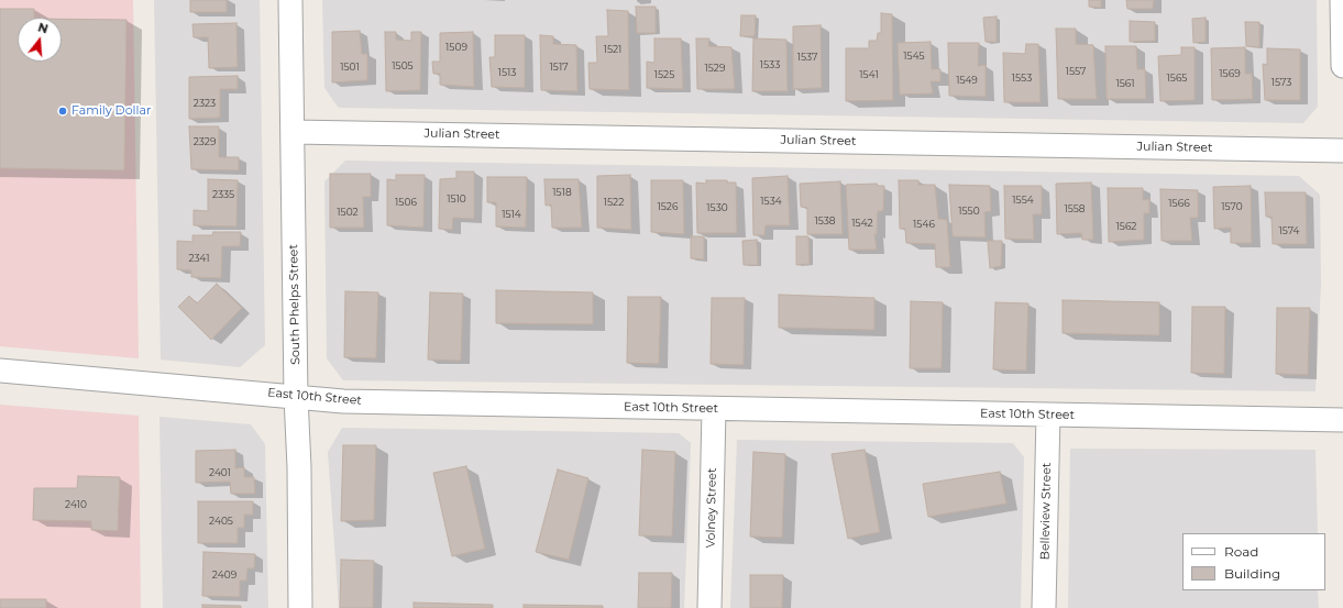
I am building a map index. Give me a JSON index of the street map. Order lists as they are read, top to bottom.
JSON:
{
  "streets": {
    "street": [
      "Julian Street",
      "South Phelps Street",
      "East 10th Street",
      "Volney Street",
      "Belleview Street"
    ]
  },
  "crossings": [
    ["Julian Street", "South Phelps Street"],
    ["South Phelps Street", "East 10th Street"],
    ["East 10th Street", "Volney Street"],
    ["East 10th Street", "Belleview Street"]
  ],
  "places": ["Family Dollar"],
  "house_numbers": [
    "1509",
    "1521",
    "1545",
    "1537",
    "1533",
    "1505",
    "1501",
    "1517",
    "1529",
    "1557",
    "1513",
    "1569",
    "1525",
    "1541",
    "1553",
    "1565",
    "1549",
    "1573",
    "1561",
    "2323",
    "2329",
    "1518",
    "2335",
    "1510",
    "1554",
    "1534",
    "1506",
    "1522",
    "1566",
    "1526",
    "1570",
    "1530",
    "1558",
    "1550",
    "1502",
    "1514",
    "1538",
    "1542",
    "1546",
    "1562",
    "1574",
    "2341",
    "2401",
    "2410",
    "2405",
    "2409"
  ],
  "legend": ["Road", "Building"],
  "north": "top"
}
